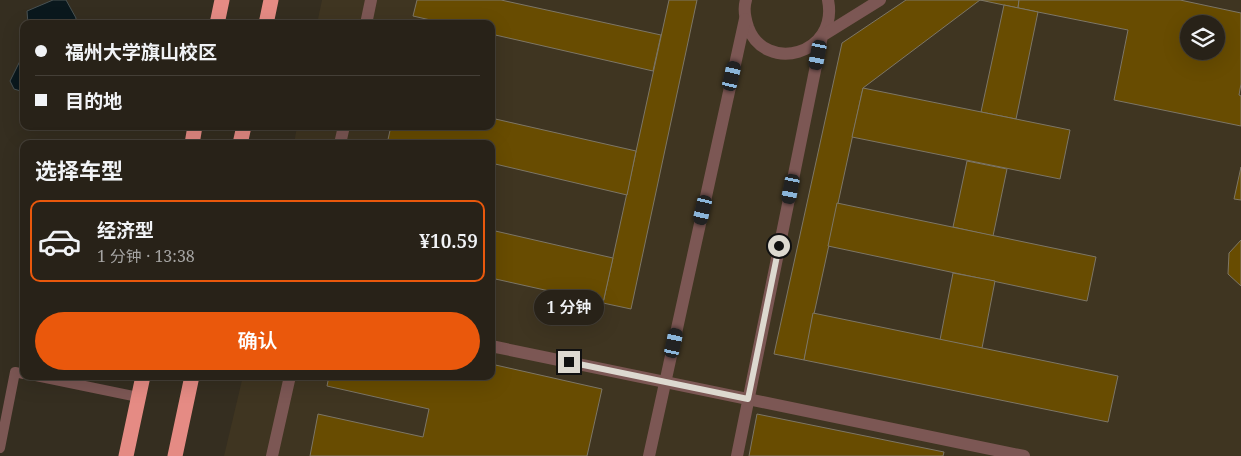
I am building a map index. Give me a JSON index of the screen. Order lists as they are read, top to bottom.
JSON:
{
  "page": {
    "banner": ["福州大学旗山校区", "目的地"],
    "heading": "选择车型",
    "list": [
      {
        "name": "经济型",
        "note": "1 分钟 · 13:38",
        "value": "¥10.59"
      }
    ],
    "bubble": "1 分钟",
    "buttons": "确认"
  }
}
